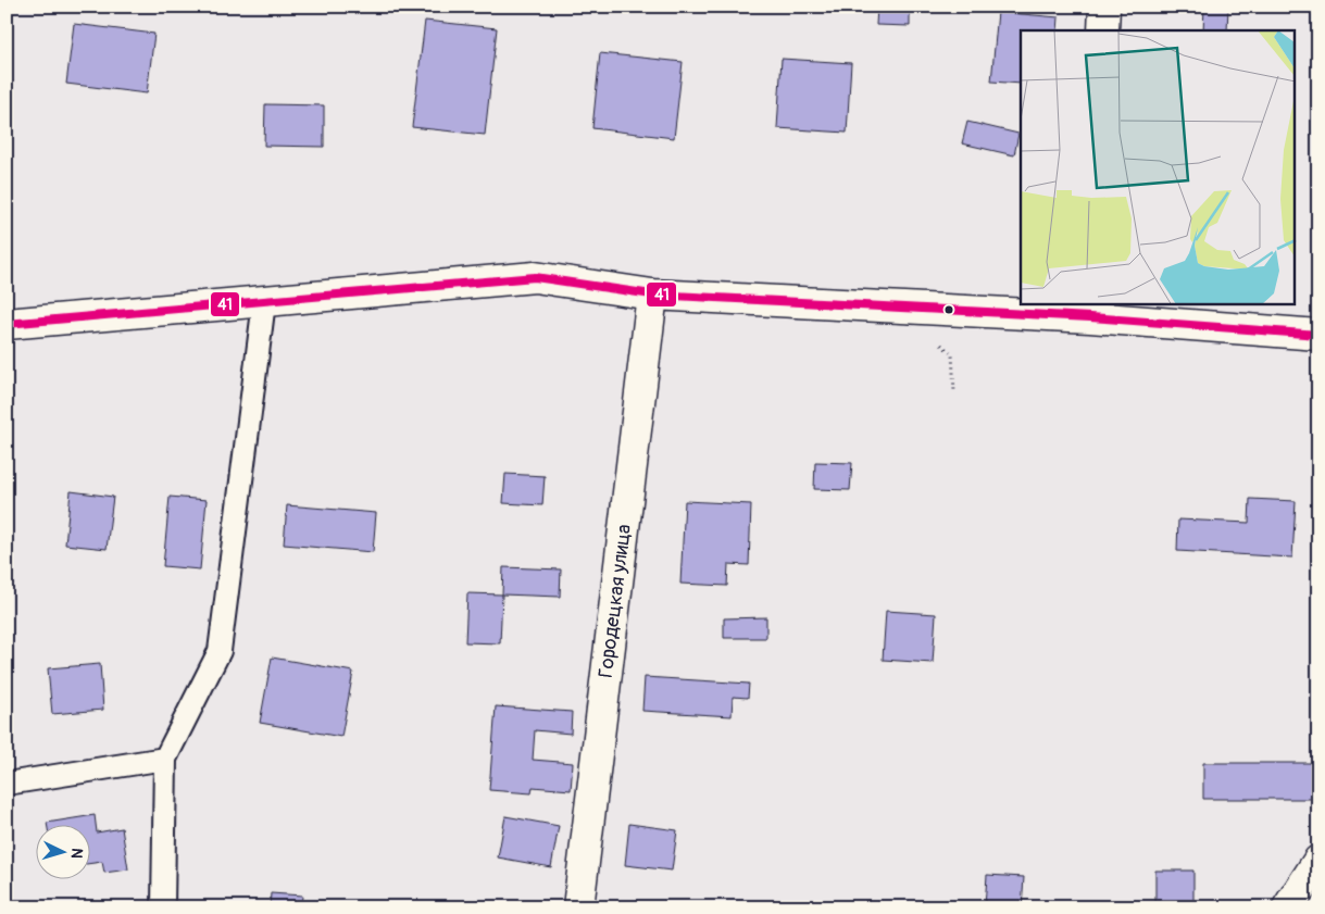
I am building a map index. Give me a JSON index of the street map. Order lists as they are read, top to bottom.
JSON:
{
  "streets": {
    "street": ["Городецкая улица"]
  },
  "lines": ["transit line 41"],
  "north": "right"
}
